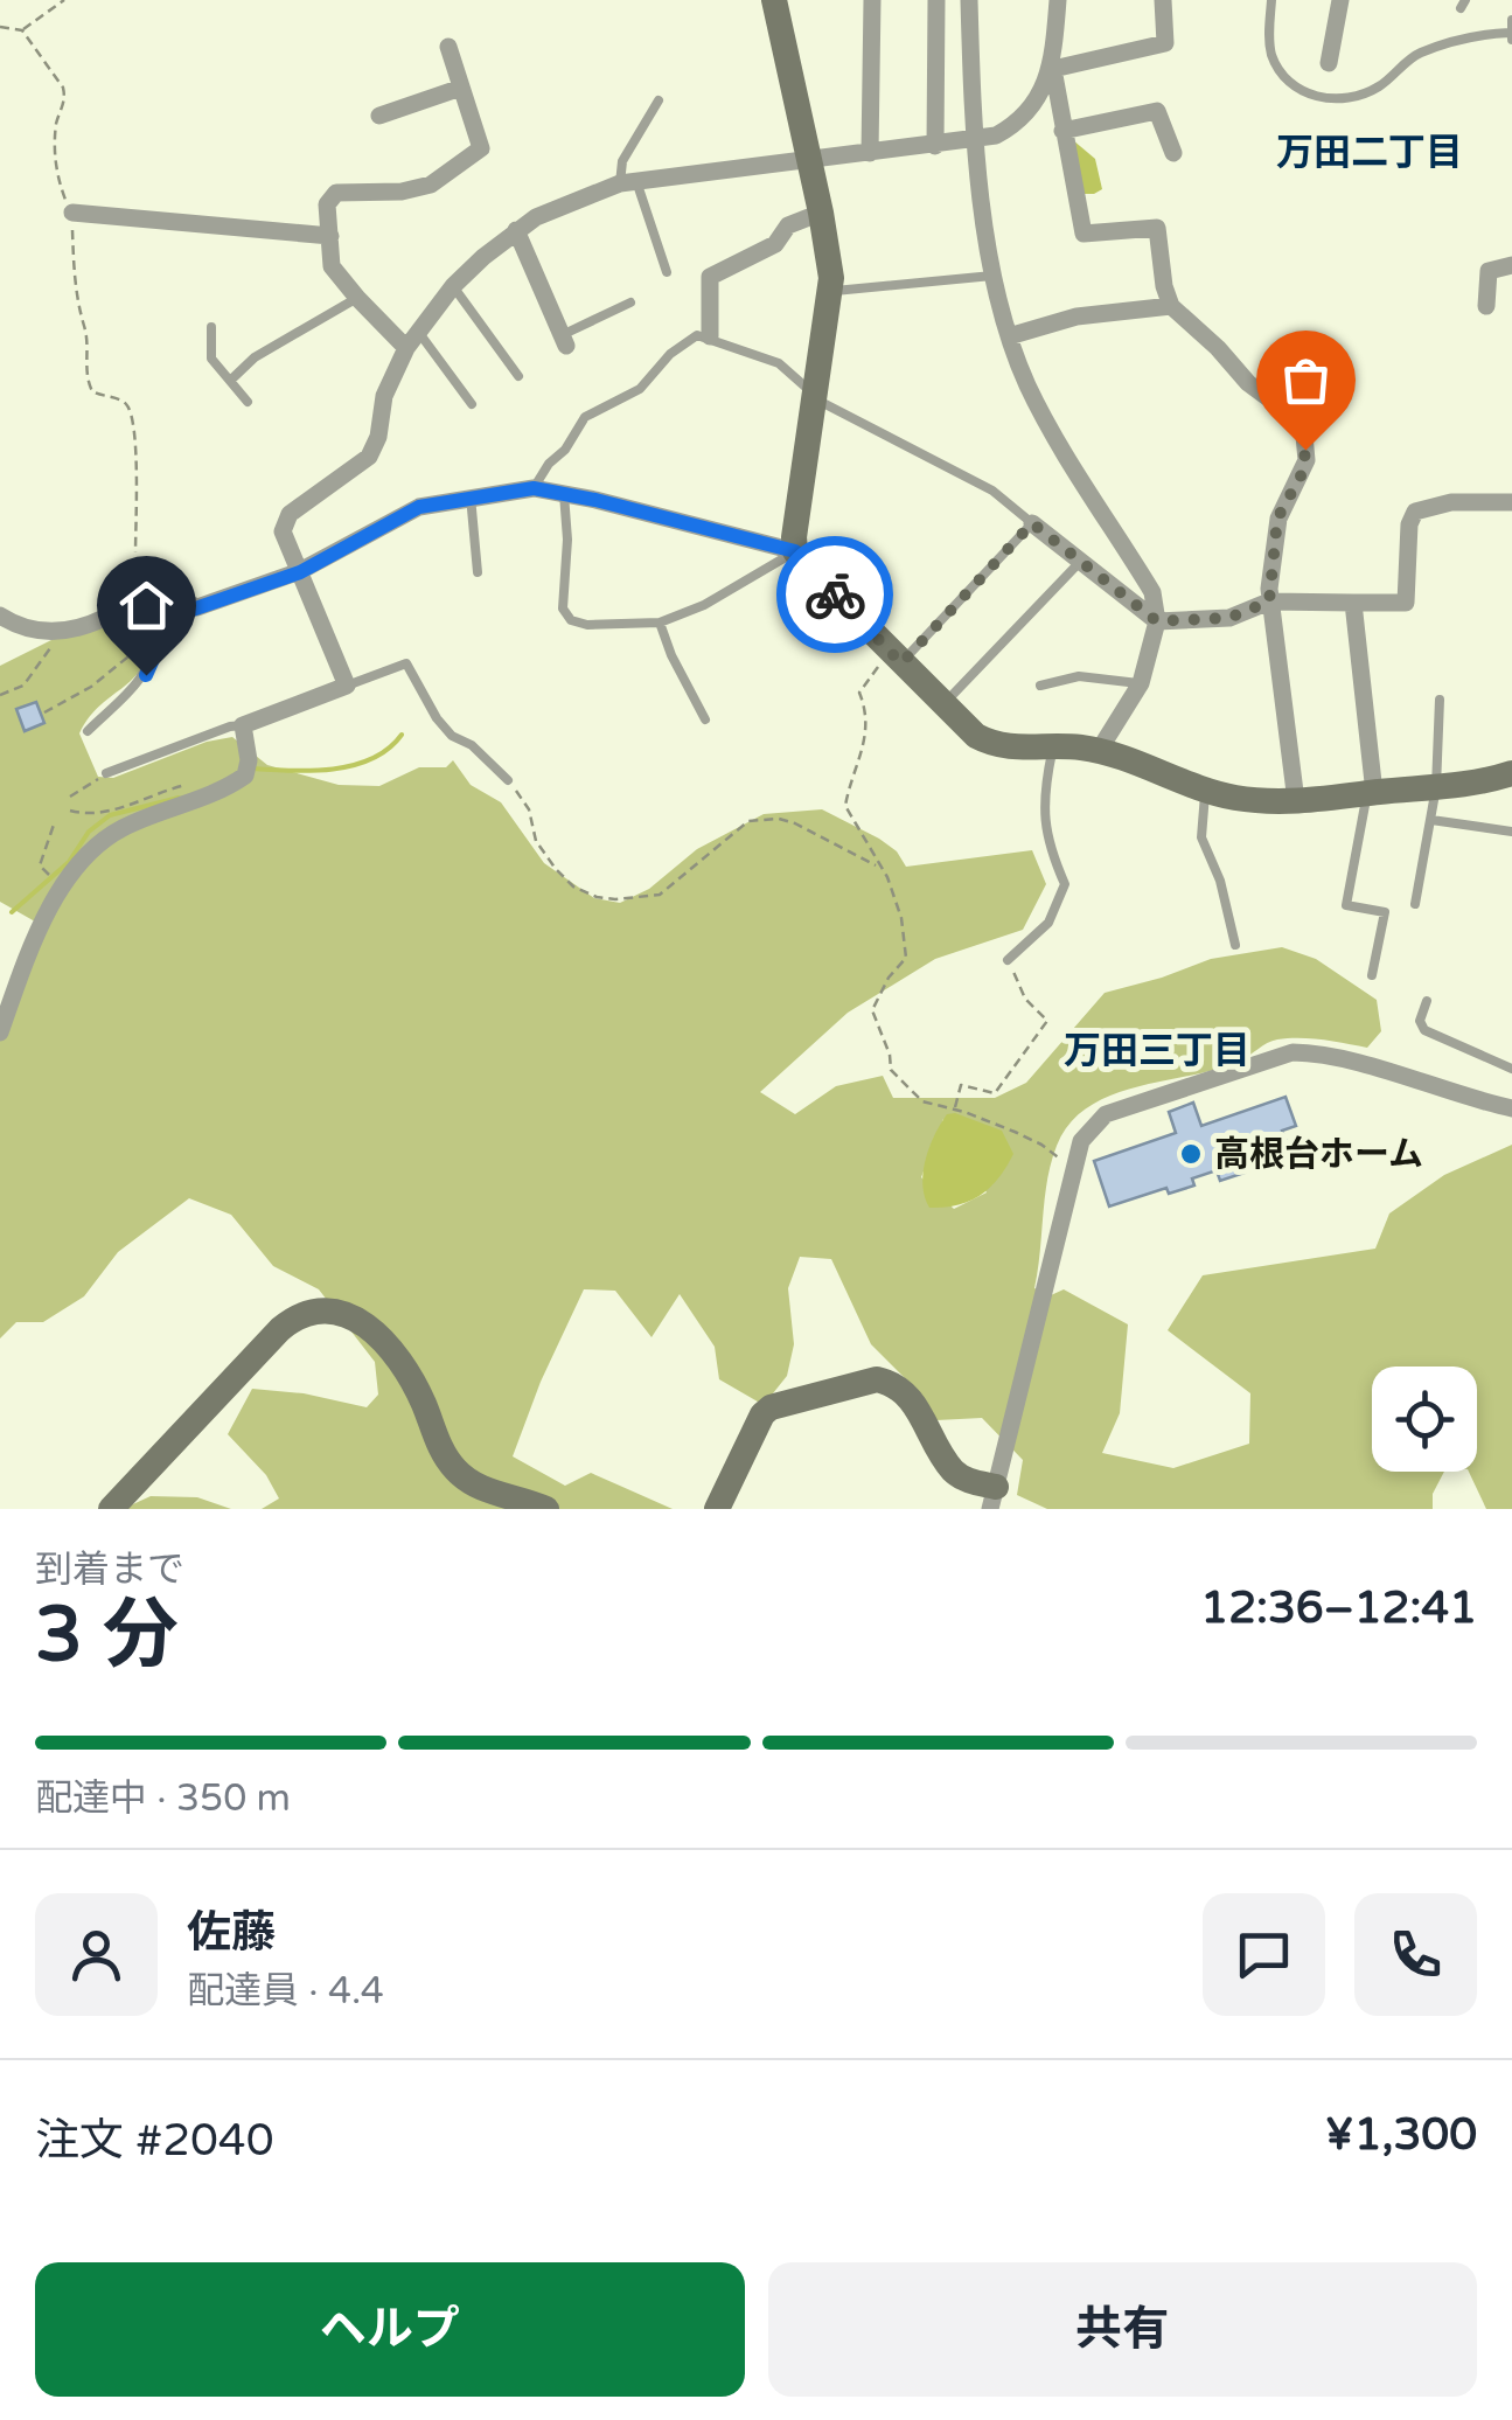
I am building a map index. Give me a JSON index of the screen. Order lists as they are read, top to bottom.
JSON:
{
  "districts": ["万田二丁目", "万田三丁目"],
  "places": ["高根台ホーム"],
  "page": {
    "heading": ["3 分", "到着まで", "12:36–12:41"],
    "panel": [
      "佐藤",
      "配達員 · 4.4",
      "注文 #2040",
      "¥1,300"
    ],
    "bar": "配達中 · 350 m",
    "buttons": ["ヘルプ", "共有"]
  }
}
